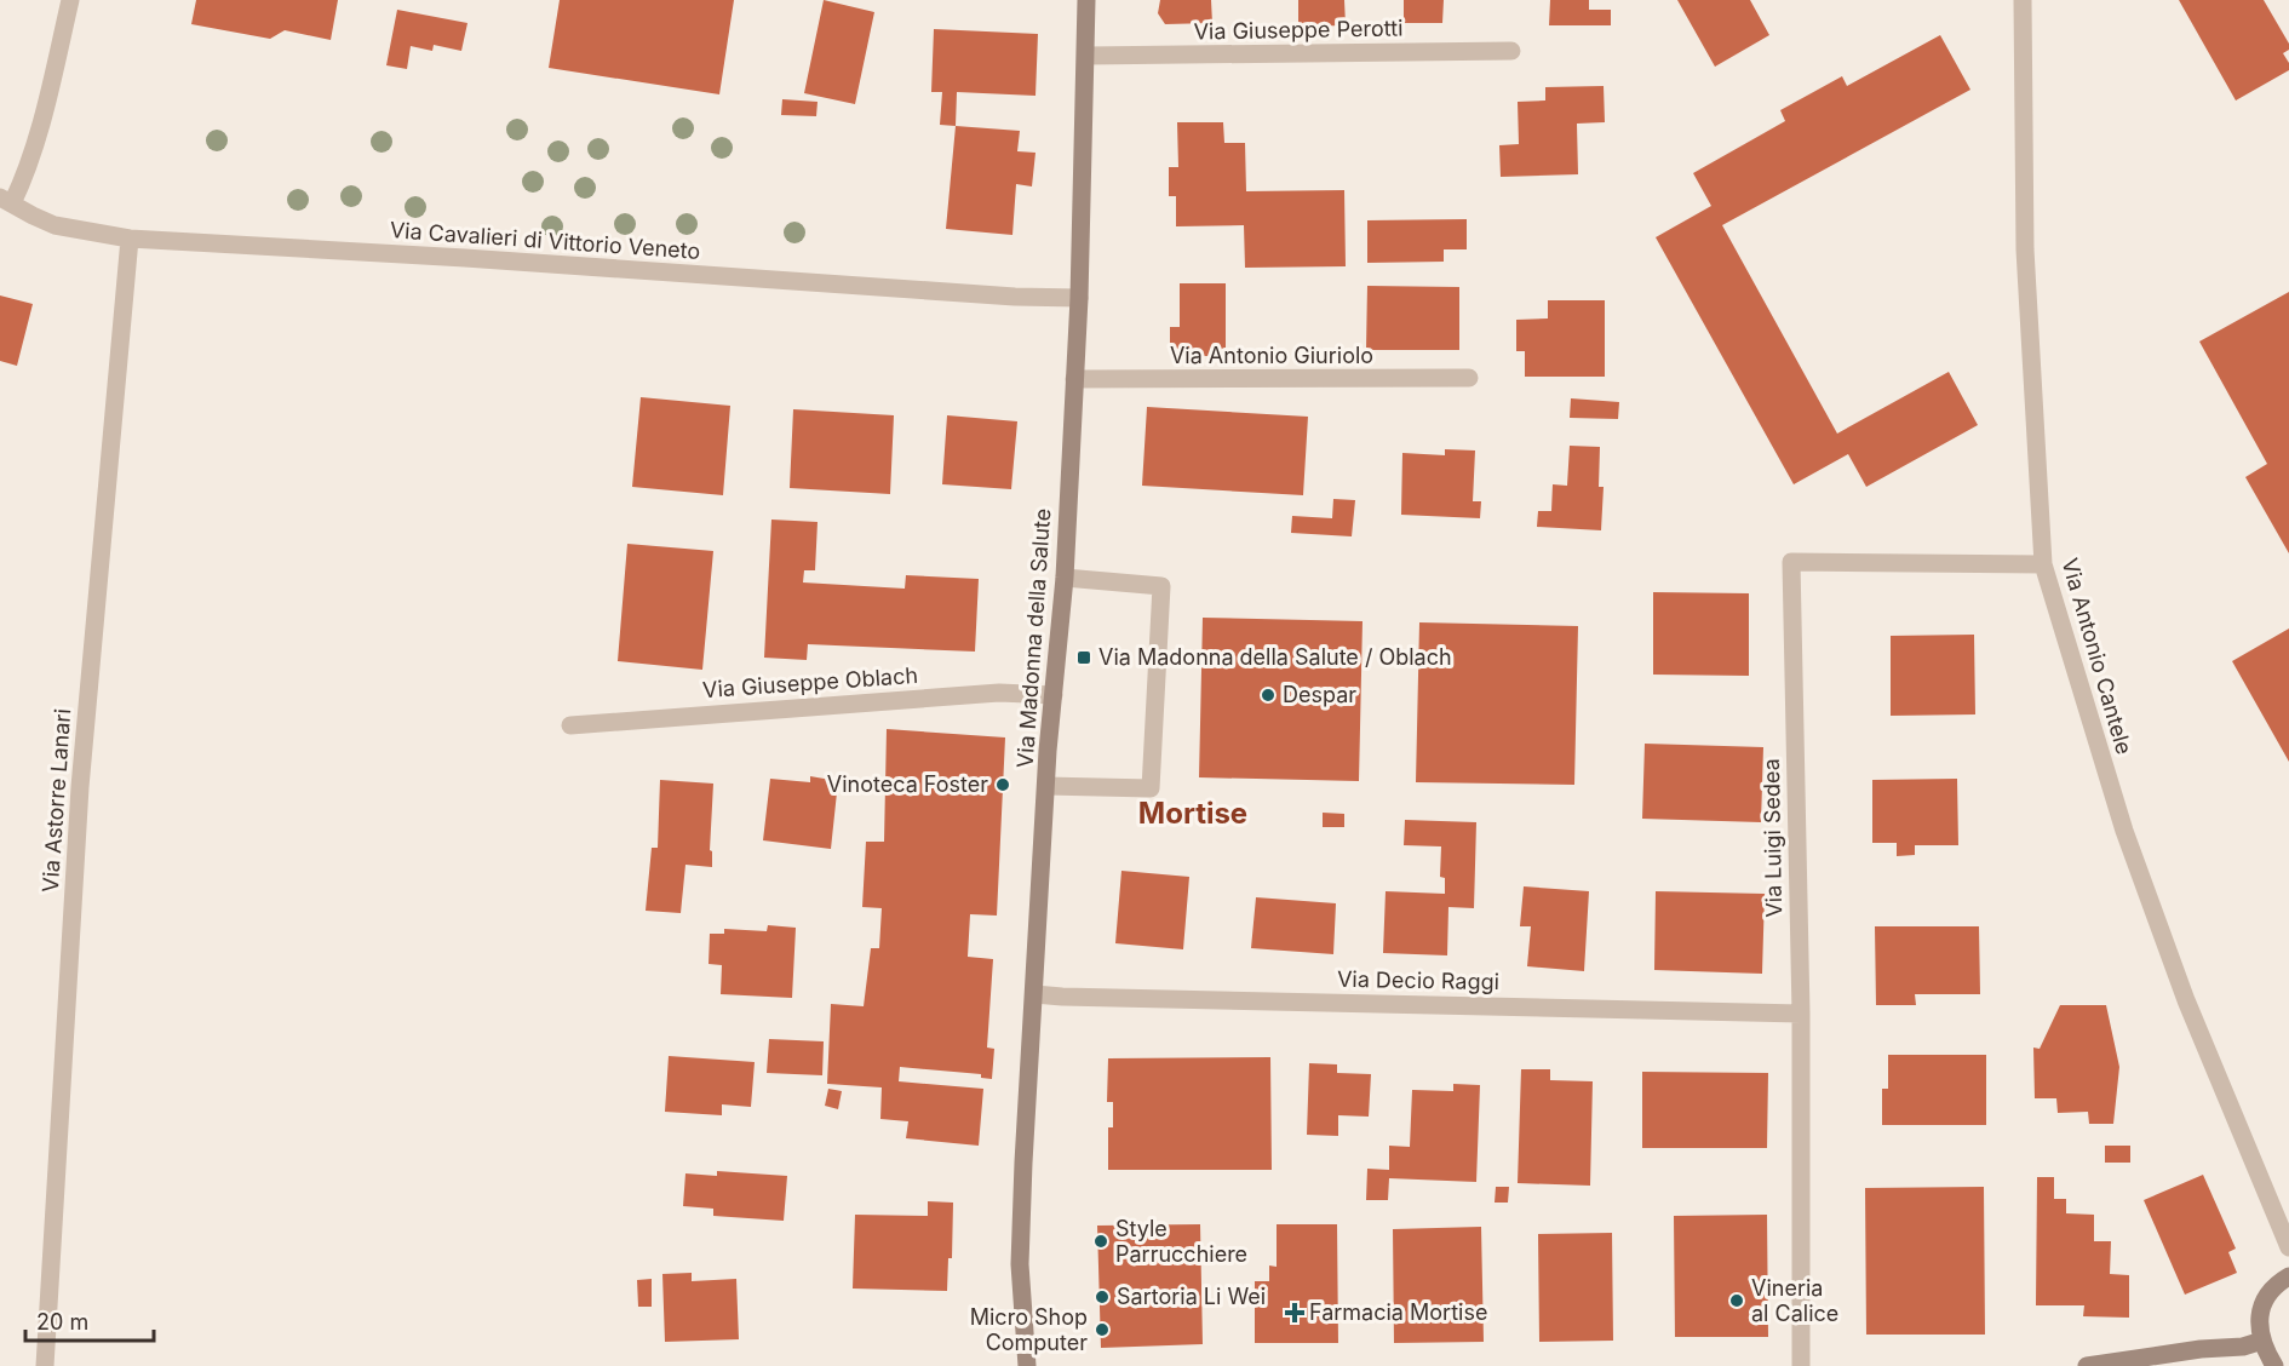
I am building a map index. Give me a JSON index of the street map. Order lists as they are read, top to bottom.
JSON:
{
  "streets": {
    "street": [
      "Via Giuseppe Perotti",
      "Via Cavalieri di Vittorio Veneto",
      "Via Antonio Giuriolo",
      "Via Madonna della Salute",
      "Via Antonio Cantele",
      "Via Giuseppe Oblach",
      "Via Astorre Lanari",
      "Via Luigi Sedea",
      "Via Decio Raggi"
    ]
  },
  "crossings": [
    ["Via Giuseppe Perotti", "Via Madonna della Salute"],
    ["Via Cavalieri di Vittorio Veneto", "Via Madonna della Salute"],
    ["Via Cavalieri di Vittorio Veneto", "Via Astorre Lanari"],
    ["Via Antonio Giuriolo", "Via Madonna della Salute"],
    ["Via Madonna della Salute", "Via Giuseppe Oblach"],
    ["Via Madonna della Salute", "Via Decio Raggi"],
    ["Via Antonio Cantele", "Via Luigi Sedea"],
    ["Via Luigi Sedea", "Via Decio Raggi"]
  ],
  "districts": ["Mortise"],
  "places": {
    "transit": ["Via Madonna della Salute / Oblach"],
    "other": [
      "Despar",
      "Vinoteca Foster",
      "Style Parrucchiere",
      "Sartoria Li Wei",
      "Vineria al Calice",
      "Micro Shop Computer"
    ],
    "health": ["Farmacia Mortise"]
  },
  "scale_bar": "20 m"
}
